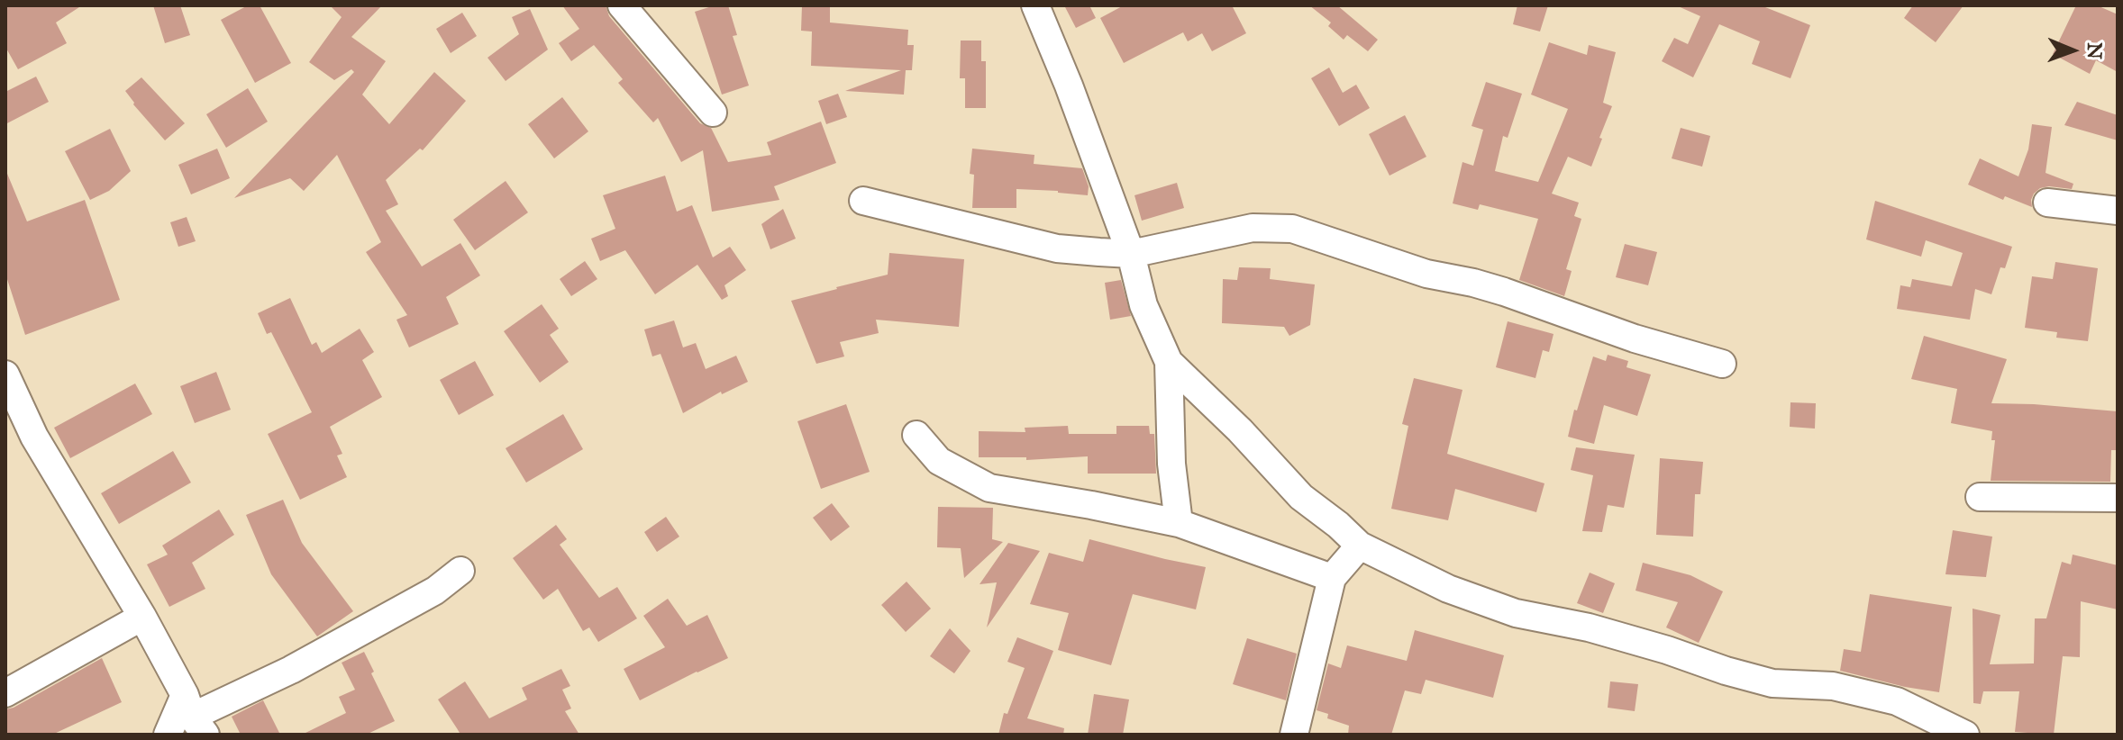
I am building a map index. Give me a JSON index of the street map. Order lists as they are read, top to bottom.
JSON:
{
  "north": "right"
}
